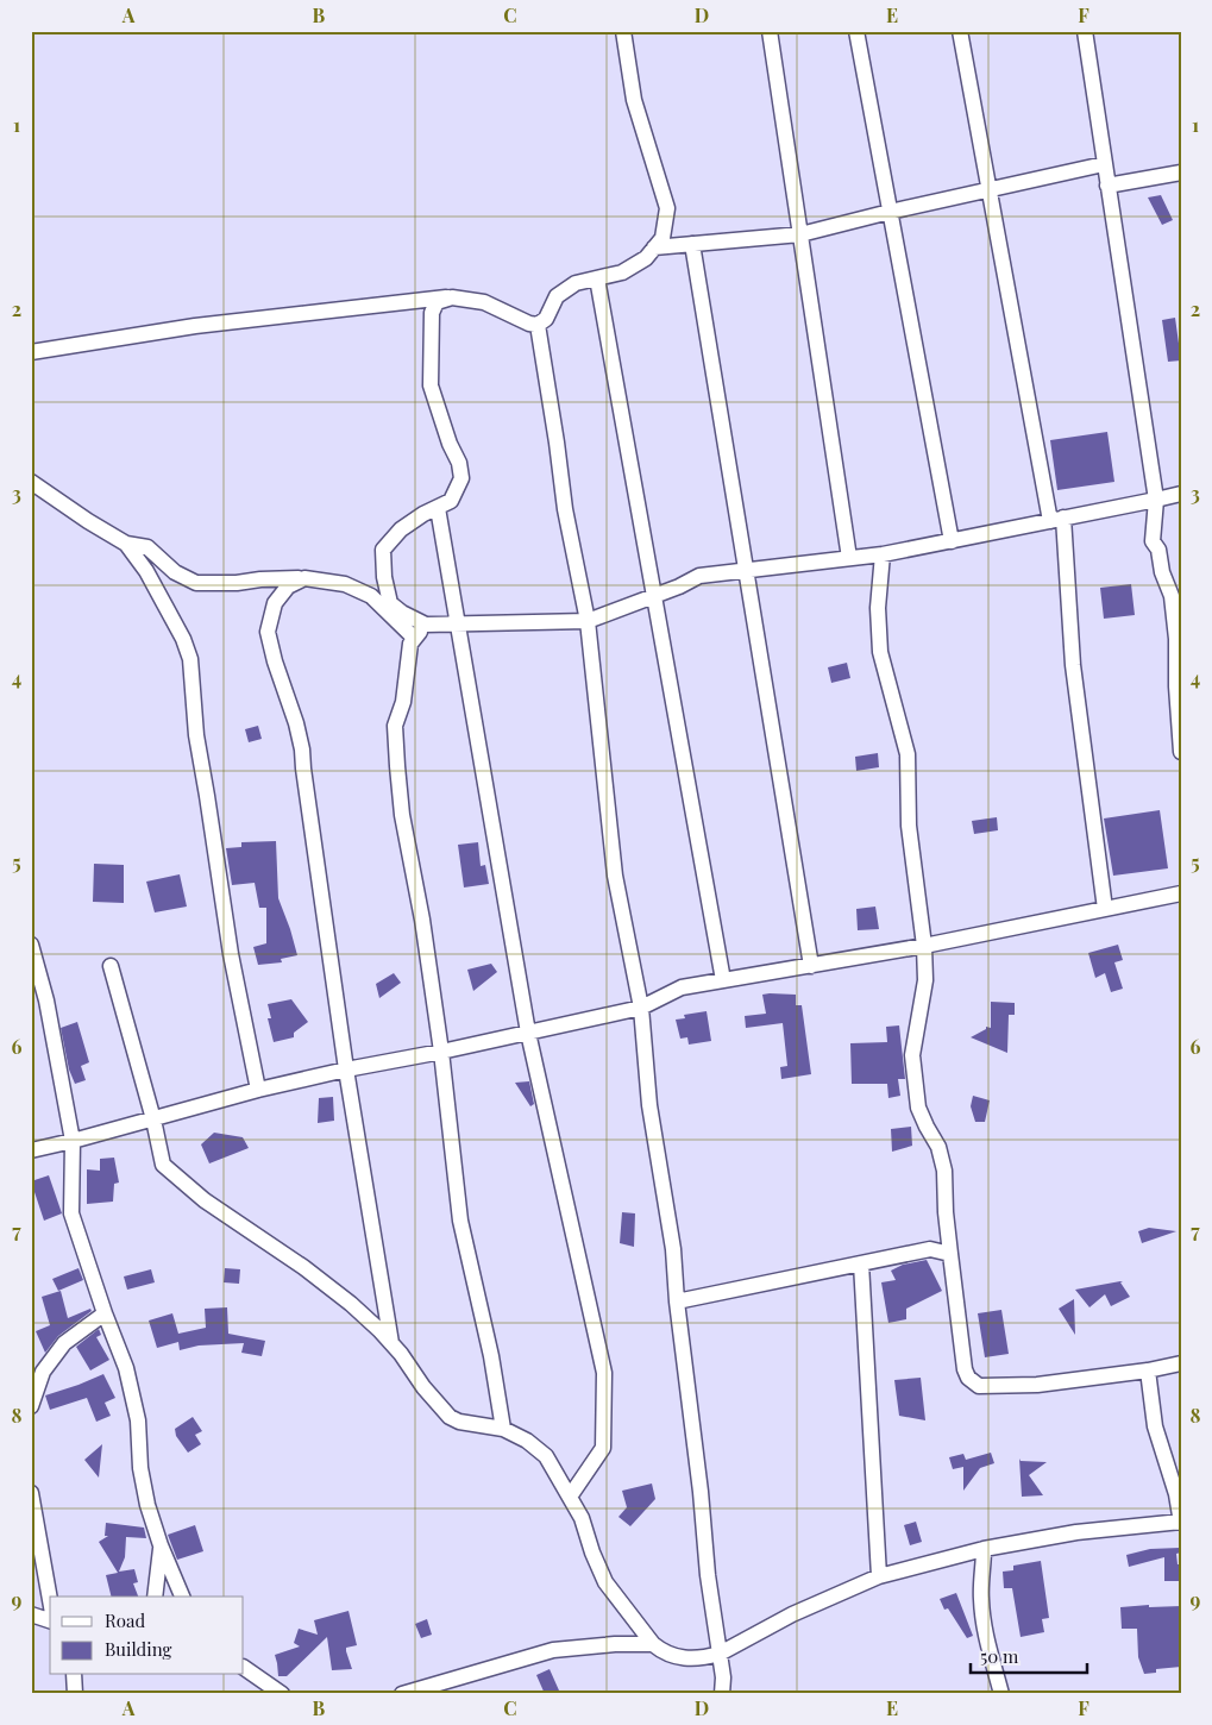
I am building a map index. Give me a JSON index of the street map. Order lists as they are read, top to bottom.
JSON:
{
  "legend": ["Road", "Building"],
  "scale_bar": "50 m",
  "grid": {
    "columns": [
      "A",
      "B",
      "C",
      "D",
      "E",
      "F"
    ],
    "rows": [
      "1",
      "2",
      "3",
      "4",
      "5",
      "6",
      "7",
      "8",
      "9"
    ]
  }
}
